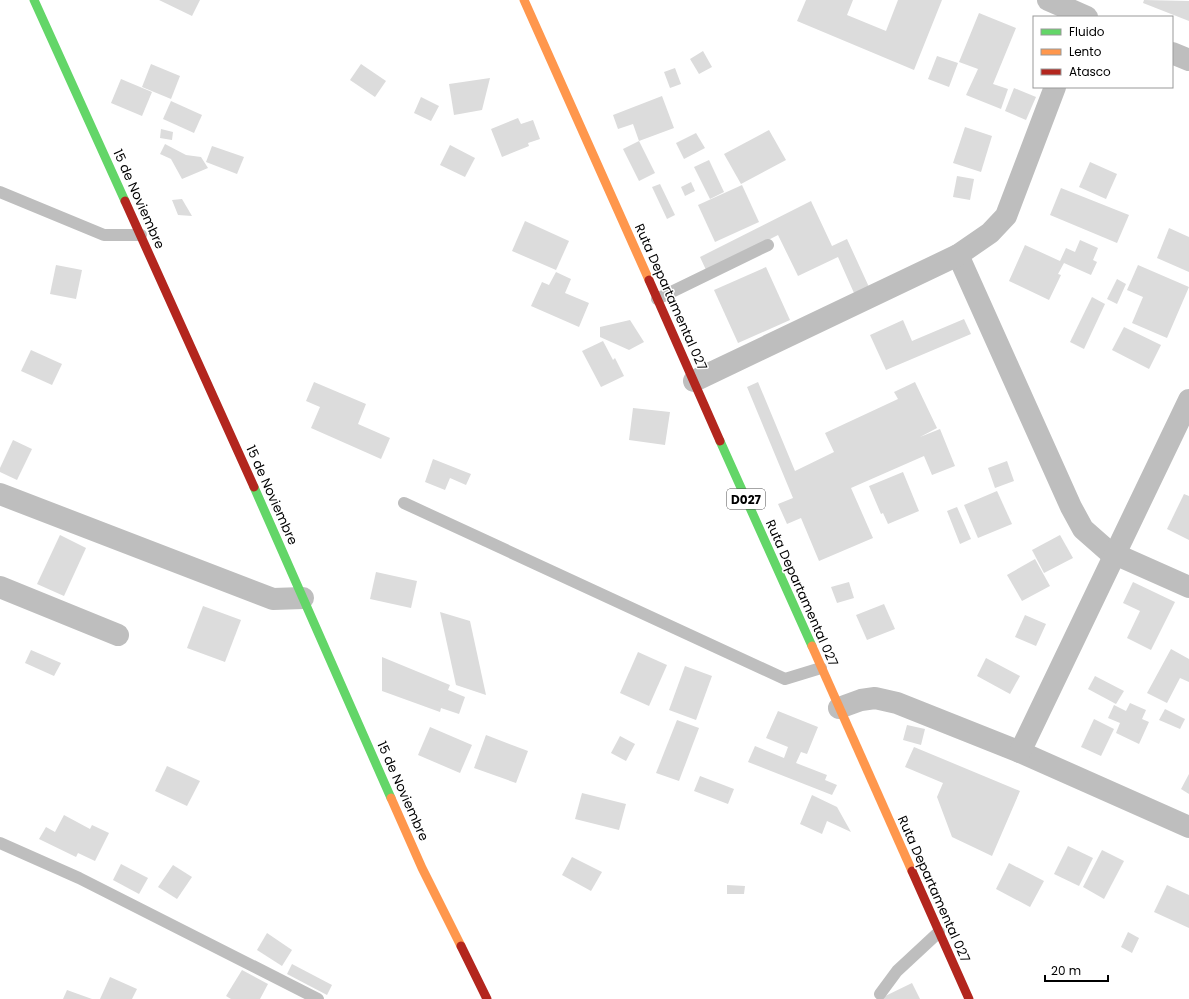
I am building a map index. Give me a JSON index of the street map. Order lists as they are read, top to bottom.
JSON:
{
  "streets": {
    "main road": ["15 de Noviembre", "Ruta Departamental 027", "D027"]
  },
  "legend": ["Fluido", "Lento", "Atasco"],
  "scale_bar": "20 m"
}
